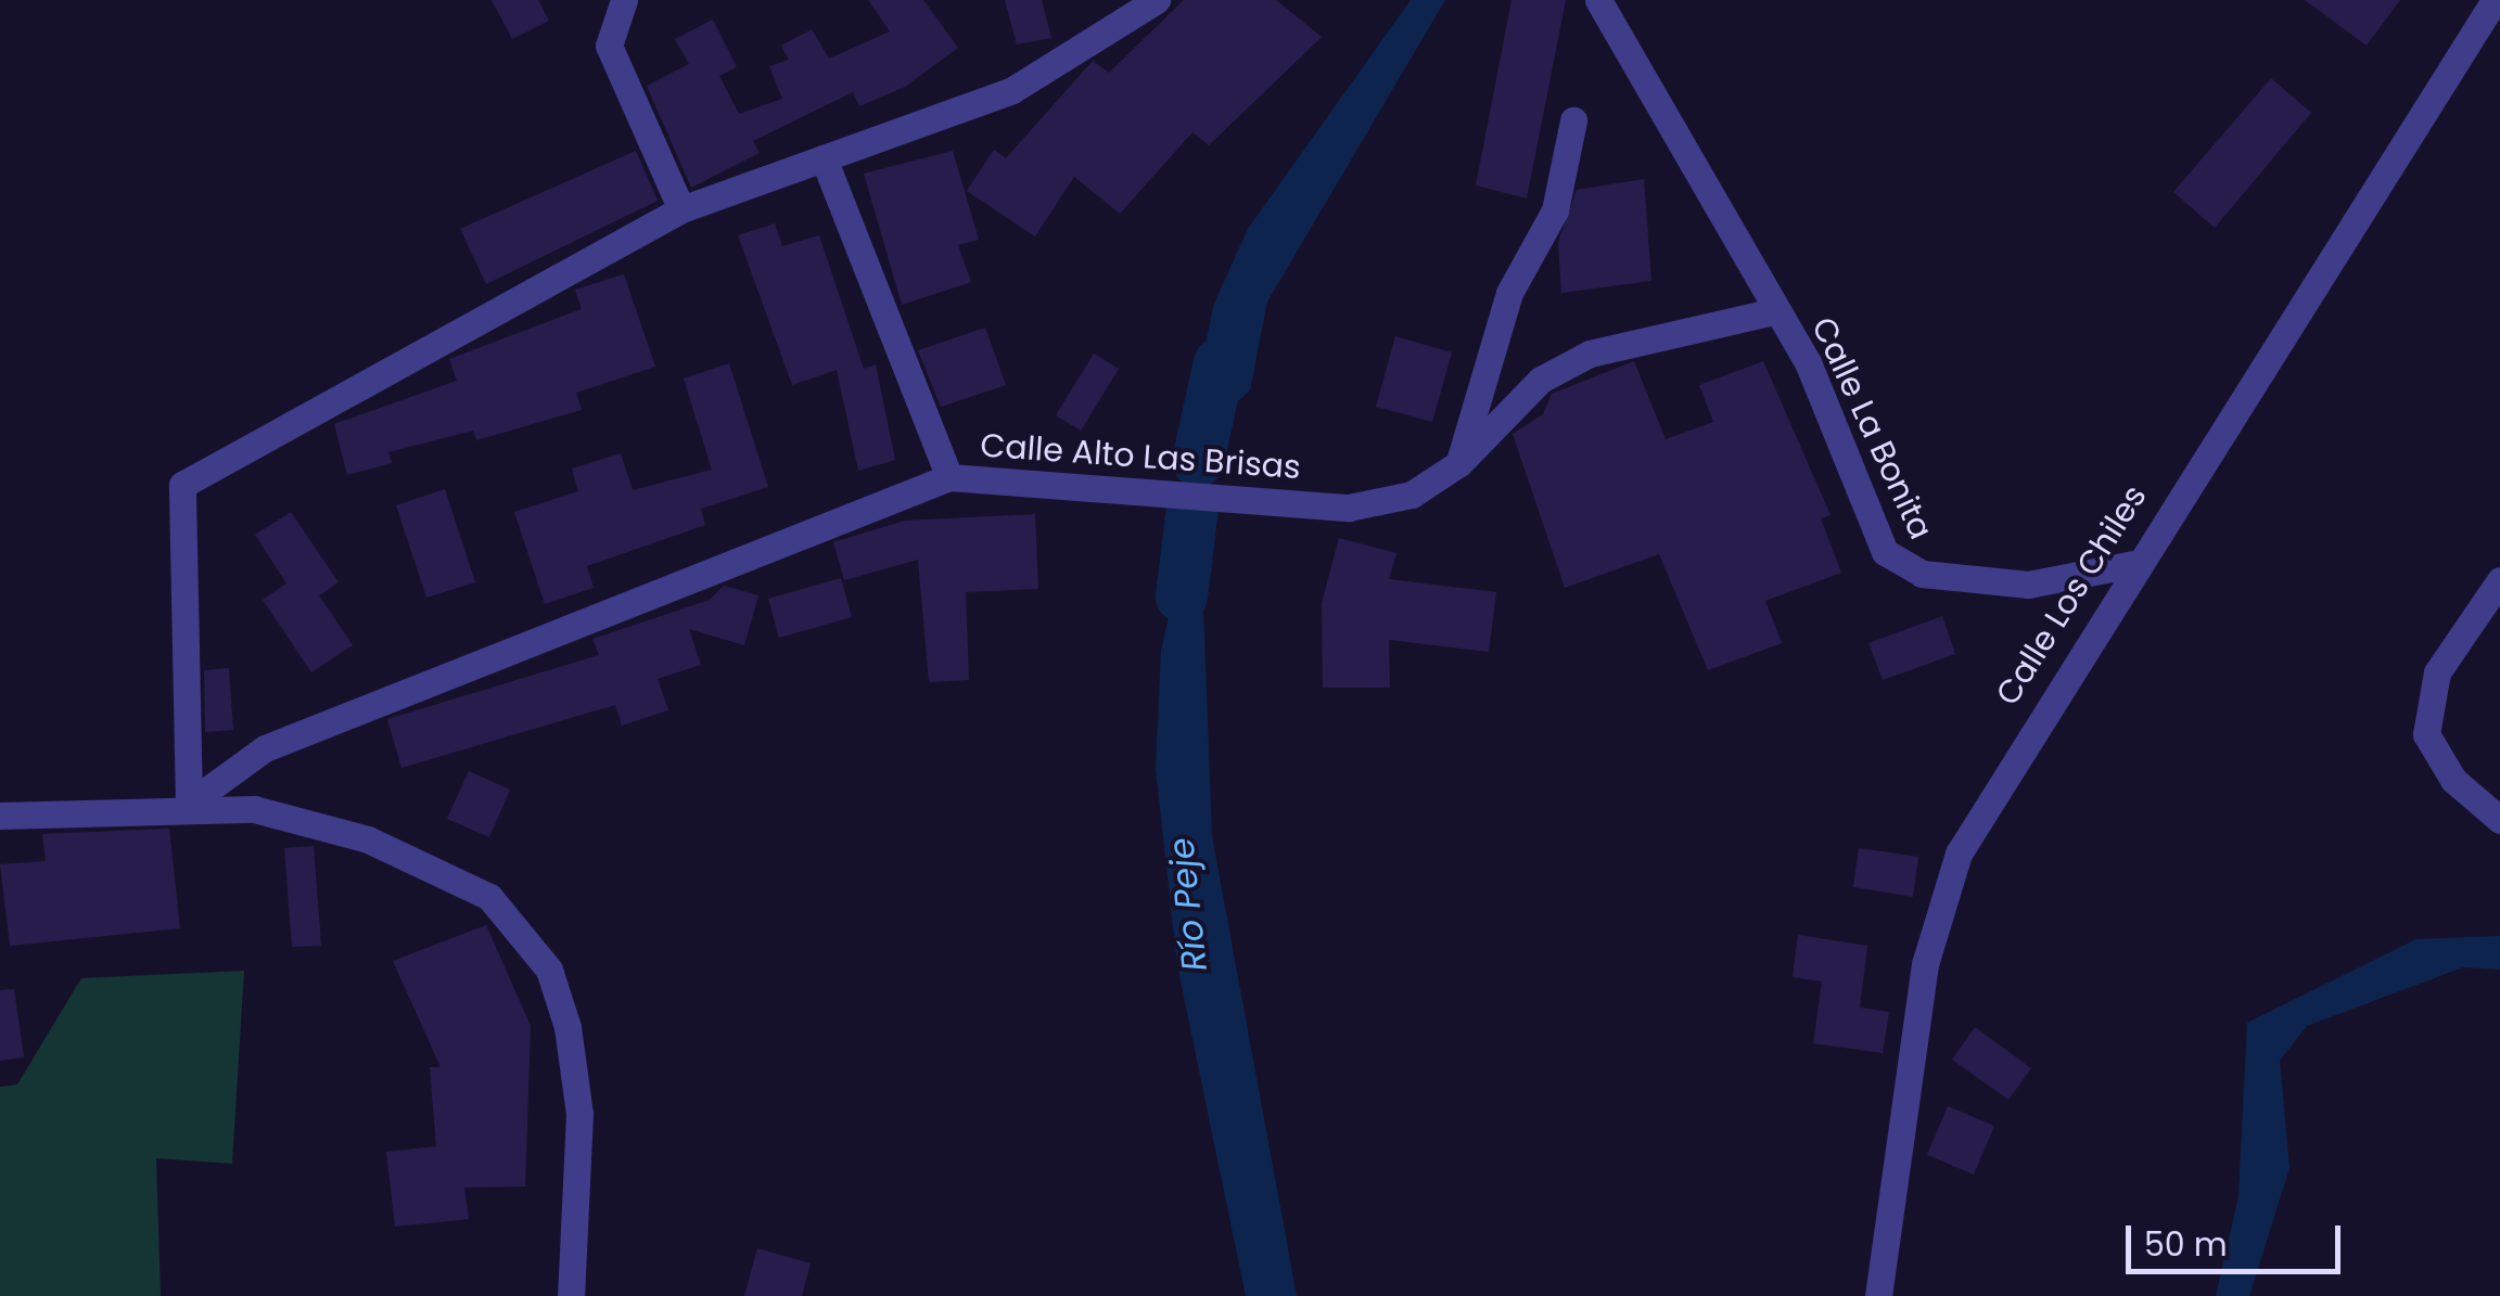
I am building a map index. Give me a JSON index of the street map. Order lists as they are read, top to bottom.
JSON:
{
  "streets": {
    "street": ["Calle La Bonita", "Calle Alto Las Brisas", "Calle Los Chiles"]
  },
  "crossings": [
    ["Calle La Bonita", "Calle Alto Las Brisas"],
    ["Calle La Bonita", "Calle Los Chiles"]
  ],
  "water": ["Río Peje"],
  "scale_bar": "50 m"
}
